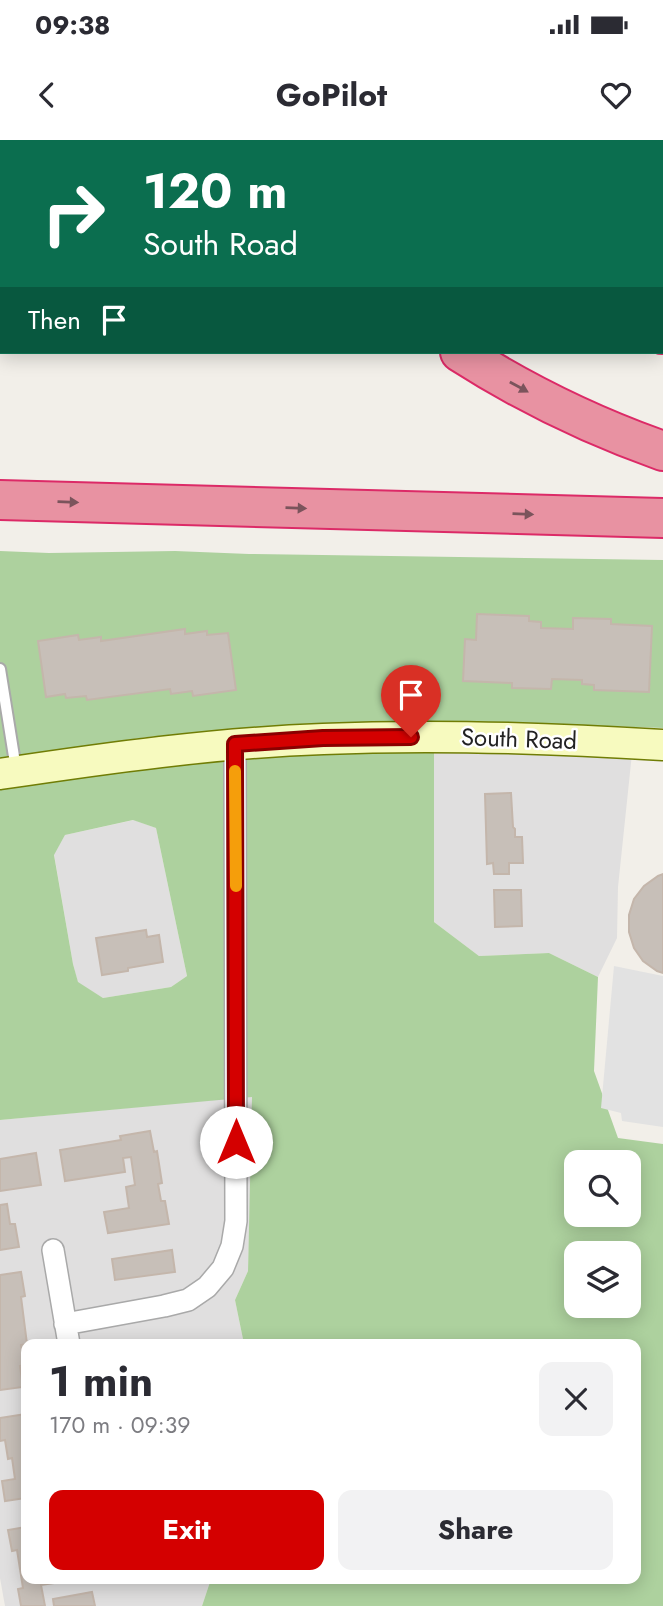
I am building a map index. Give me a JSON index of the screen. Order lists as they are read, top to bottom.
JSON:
{
  "streets": {
    "main road": ["South Road"]
  },
  "page": {
    "status": "09:38",
    "header": "GoPilot",
    "turn": ["120 m", "South Road"],
    "then": "Then",
    "heading": ["1 min", "170 m · 09:39"],
    "buttons": ["Exit", "Share"]
  }
}
